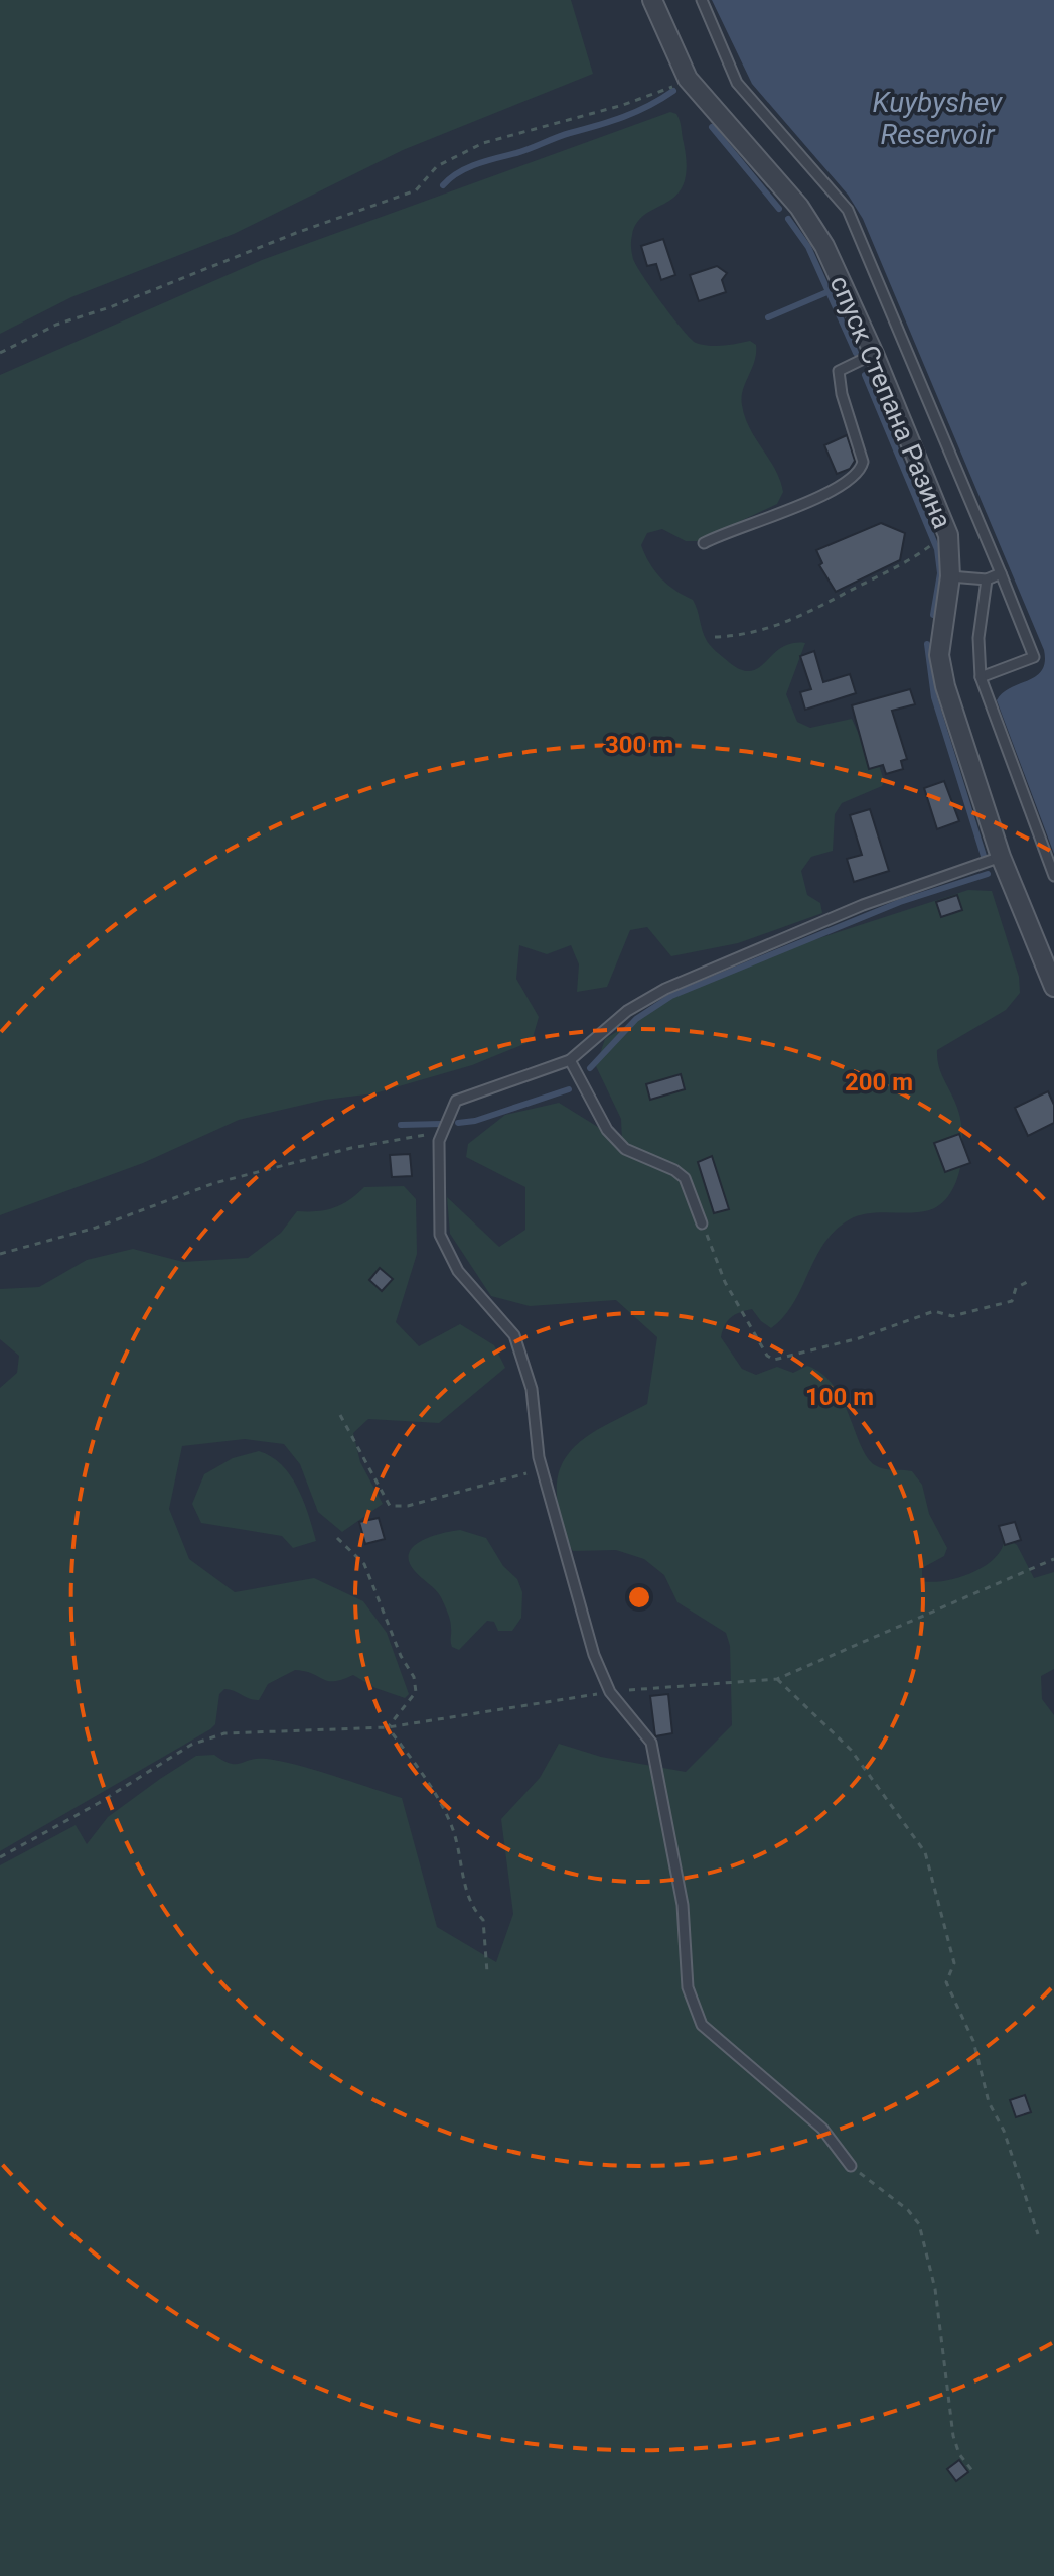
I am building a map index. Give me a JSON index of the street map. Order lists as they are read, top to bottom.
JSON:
{
  "streets": {
    "street": ["спуск Степана Разина"]
  },
  "water": ["Kuybyshev Reservoir"],
  "rings": ["300 m", "200 m", "100 m"]
}
